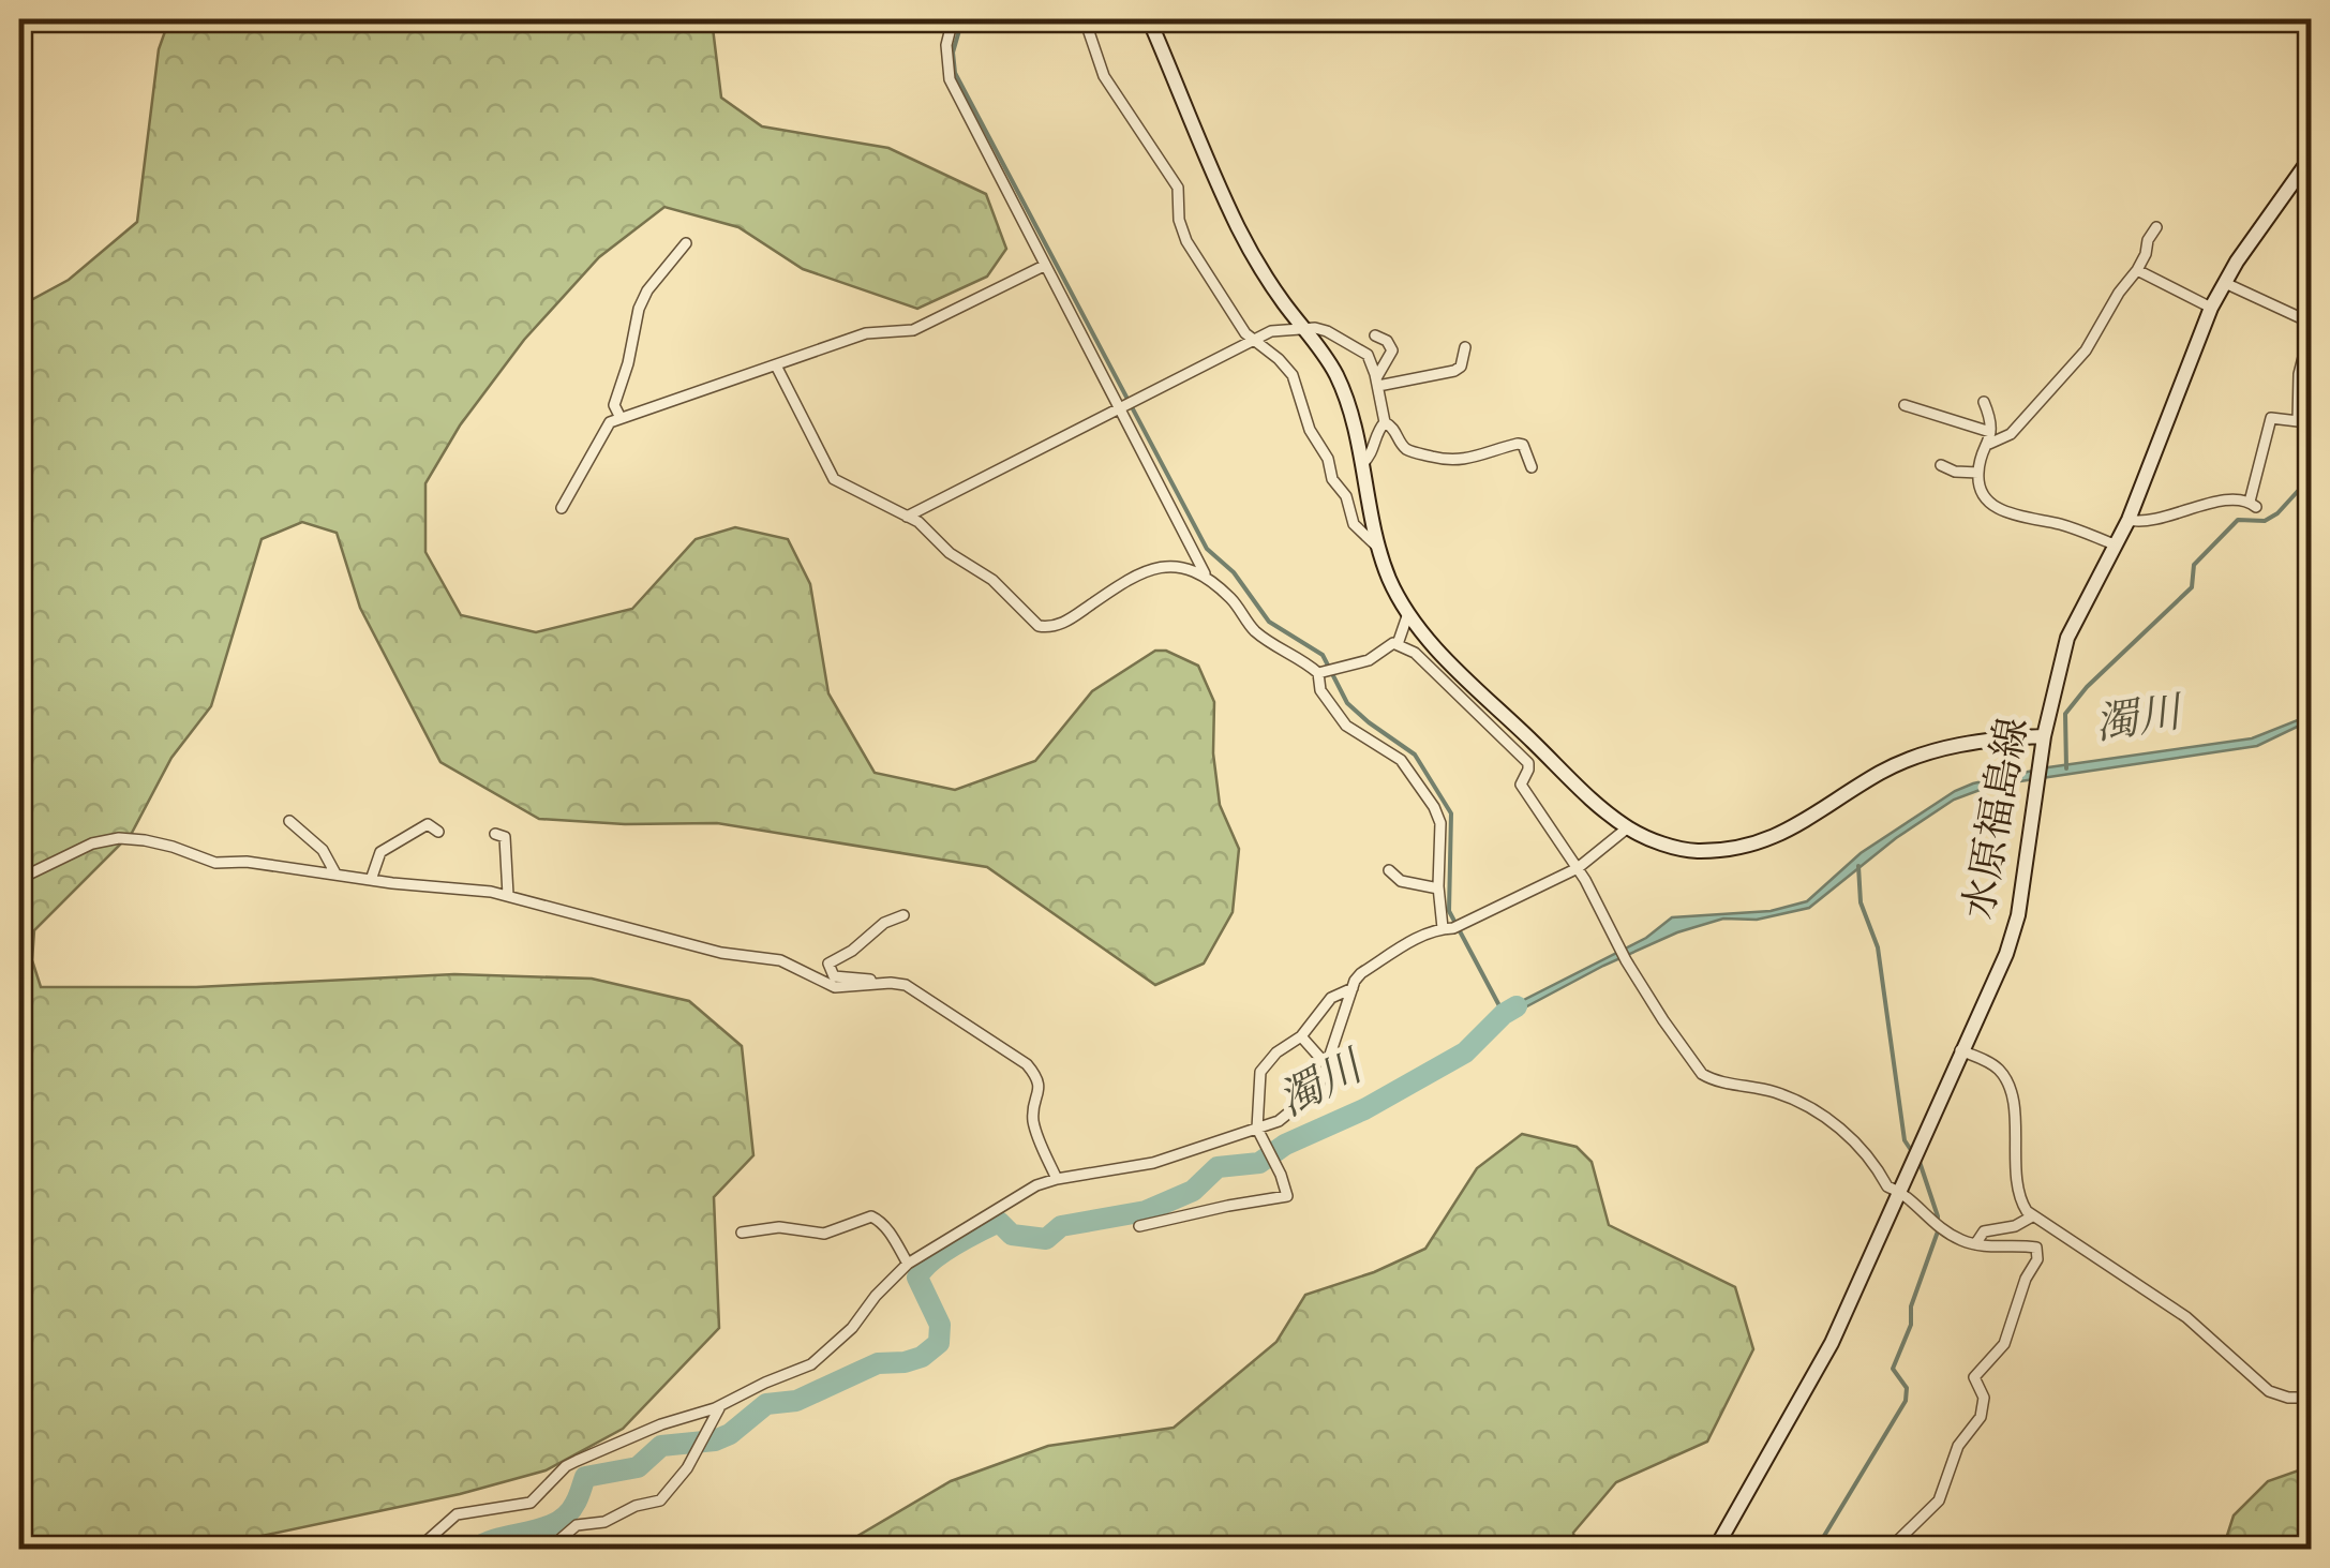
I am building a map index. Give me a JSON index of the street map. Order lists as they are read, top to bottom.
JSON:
{
  "streets": {
    "main road": ["水原福島線"]
  },
  "water": ["濁川"]
}
